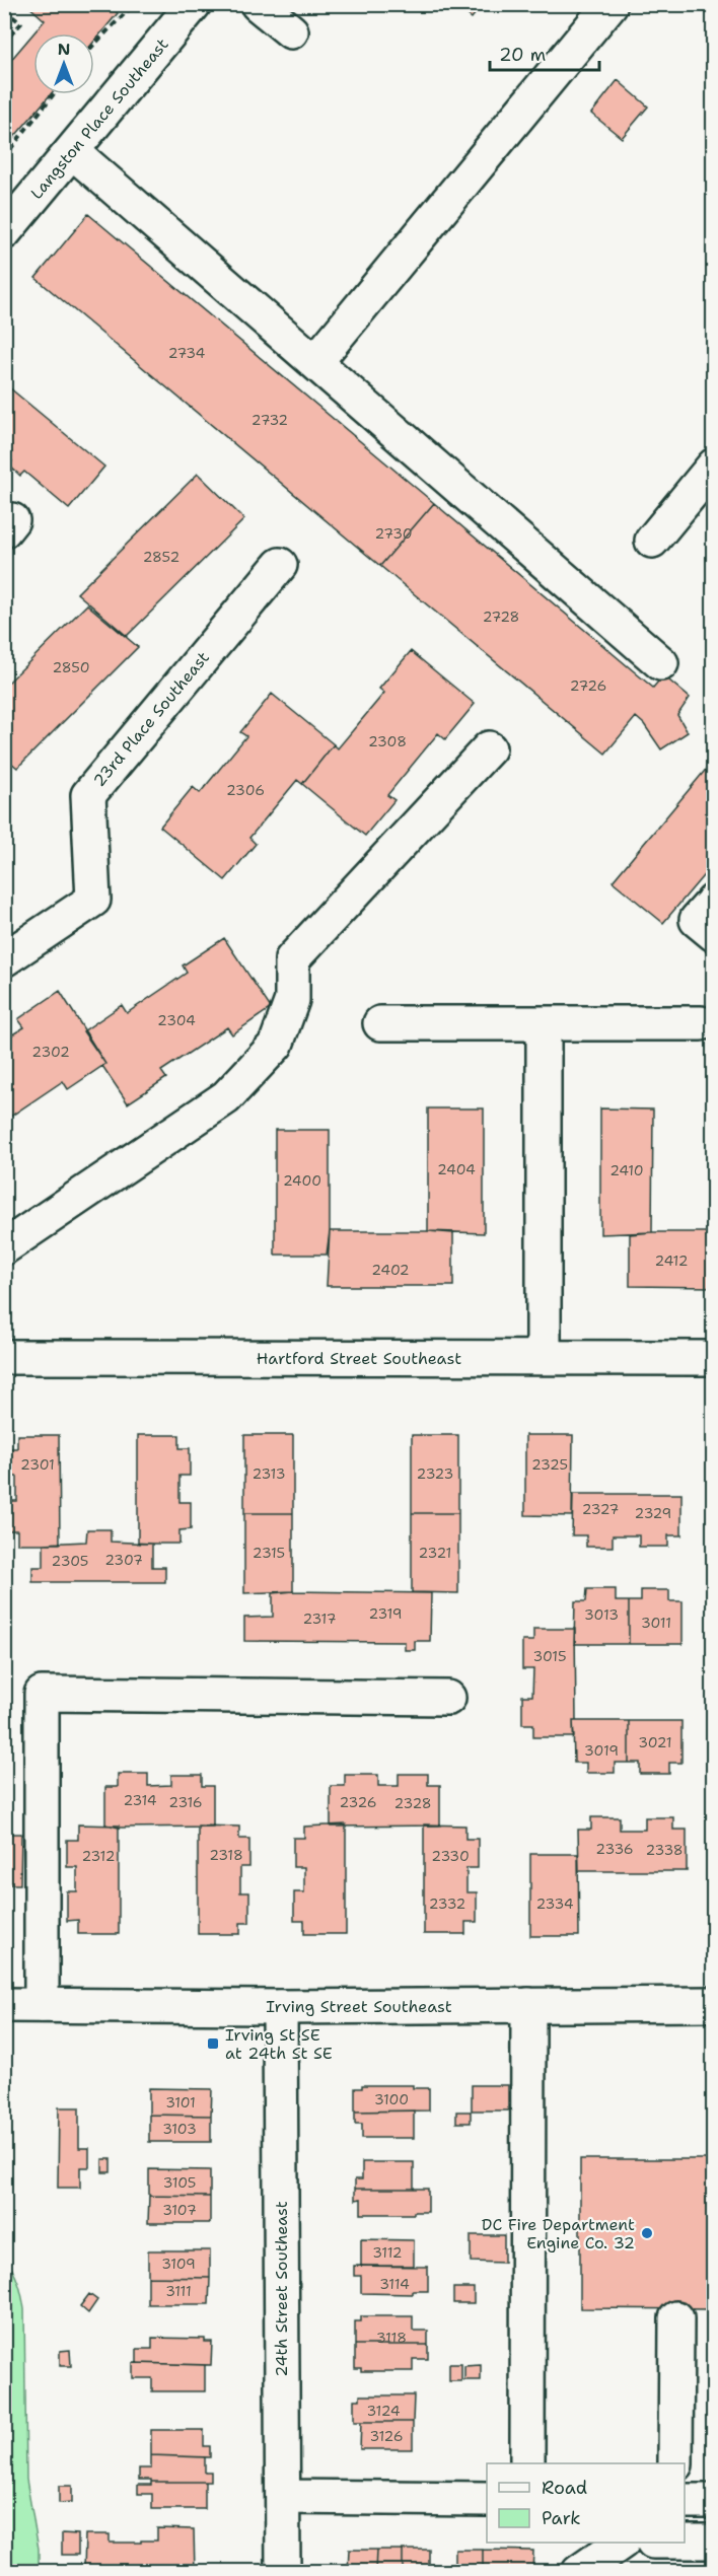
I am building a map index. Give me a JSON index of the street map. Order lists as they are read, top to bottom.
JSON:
{
  "streets": {
    "street": [
      "Langston Place Southeast",
      "23rd Place Southeast",
      "Hartford Street Southeast",
      "Irving Street Southeast",
      "24th Street Southeast"
    ]
  },
  "crossings": [
    ["Irving Street Southeast", "24th Street Southeast"]
  ],
  "places": {
    "transit": ["Irving St SE at 24th St SE"],
    "other": ["DC Fire Department Engine Co. 32"]
  },
  "house_numbers": [
    "2734",
    "2732",
    "2730",
    "2852",
    "2728",
    "2850",
    "2726",
    "2308",
    "2306",
    "2304",
    "2302",
    "2404",
    "2410",
    "2400",
    "2412",
    "2402",
    "2301",
    "2325",
    "2313",
    "2323",
    "2327",
    "2329",
    "2315",
    "2321",
    "2307",
    "2305",
    "2319",
    "3013",
    "2317",
    "3011",
    "3015",
    "3021",
    "3019",
    "2314",
    "2316",
    "2326",
    "2328",
    "2336",
    "2338",
    "2318",
    "2312",
    "2330",
    "2332",
    "2334",
    "3100",
    "3101",
    "3103",
    "3105",
    "3107",
    "3112",
    "3109",
    "3114",
    "3111",
    "3118",
    "3124",
    "3126"
  ],
  "legend": ["Road", "Park"],
  "scale_bar": "20 m",
  "north": "top"
}
